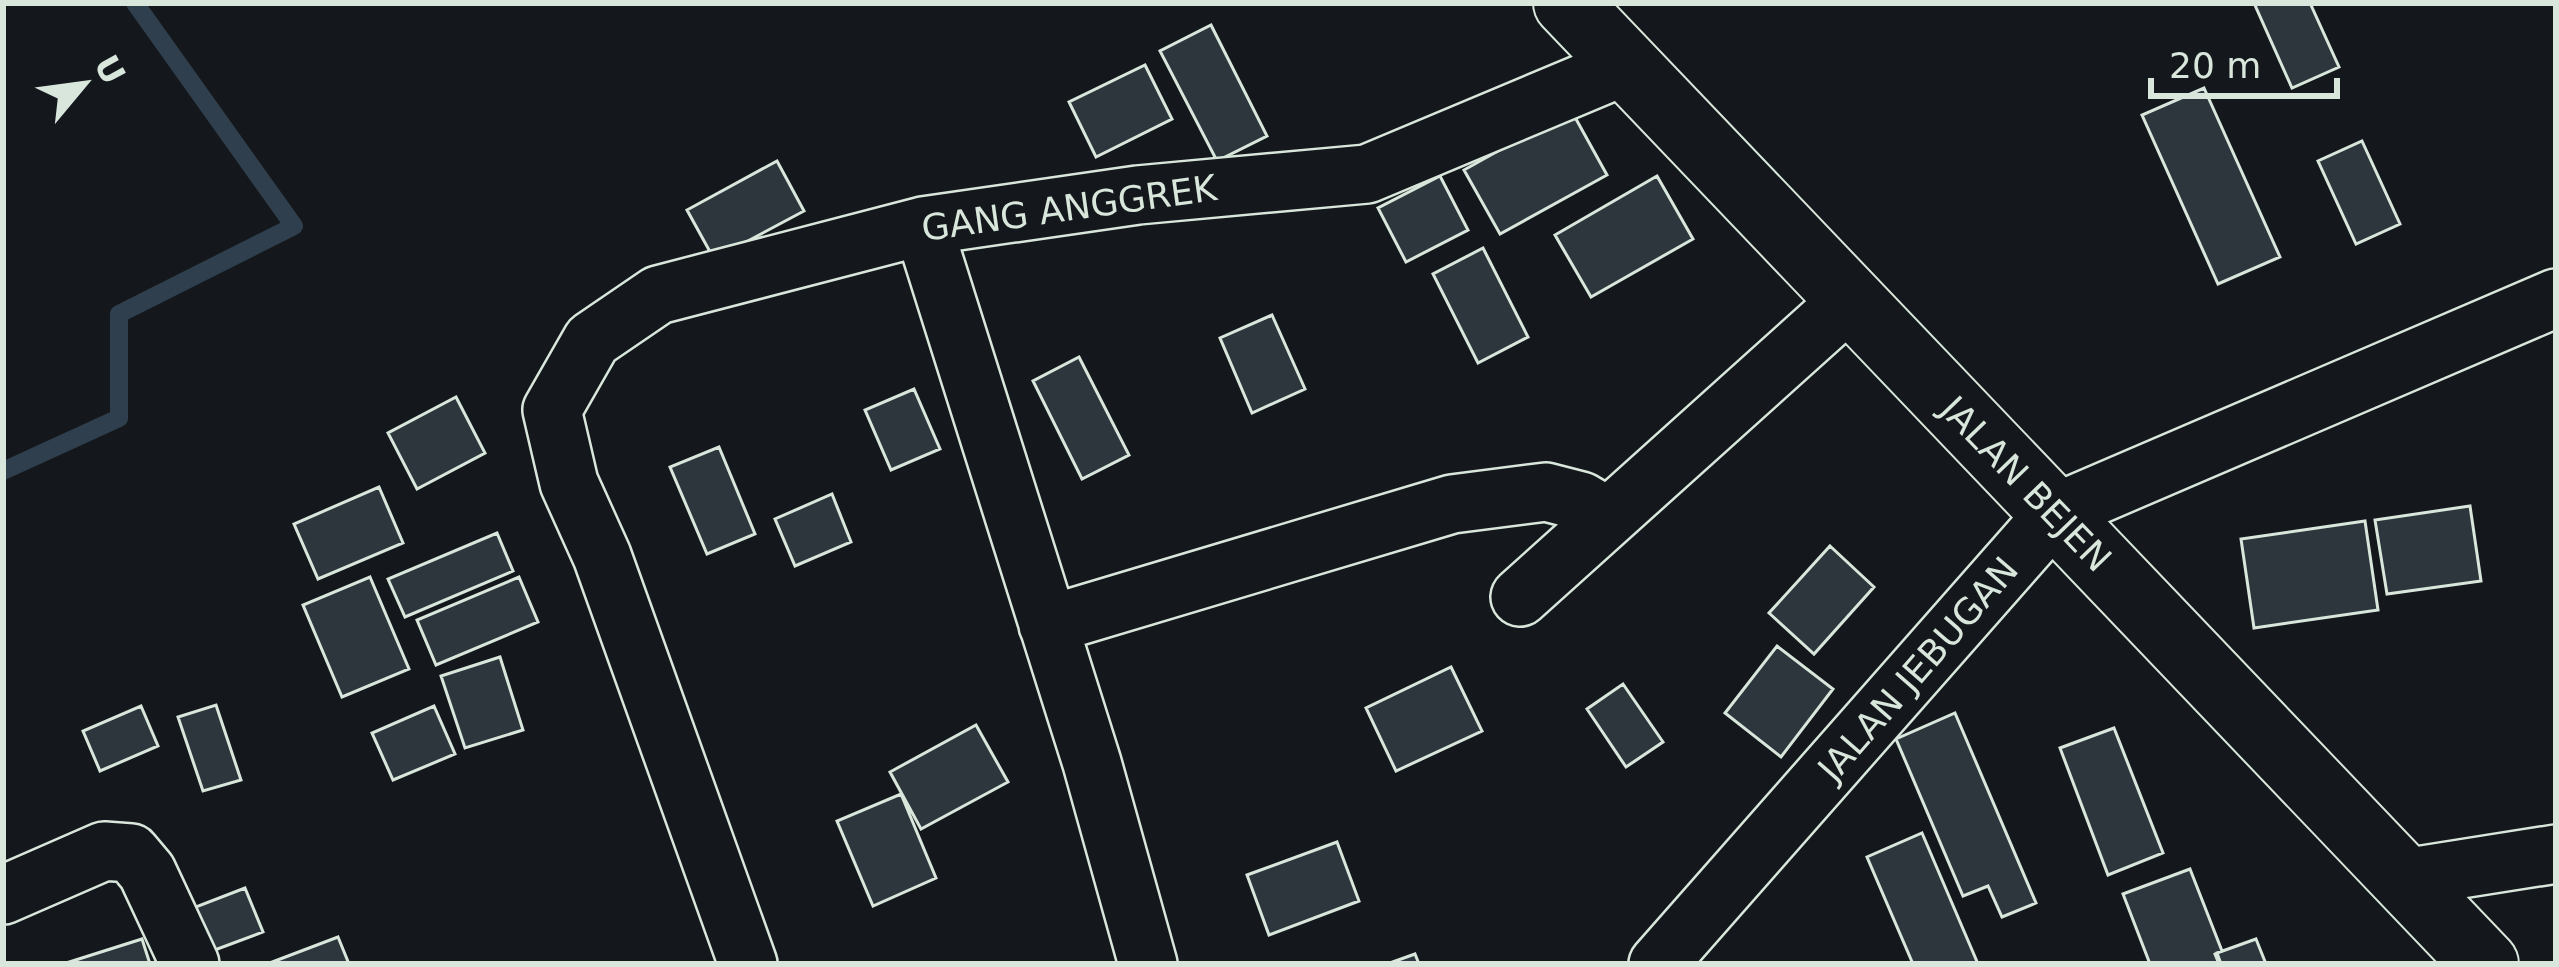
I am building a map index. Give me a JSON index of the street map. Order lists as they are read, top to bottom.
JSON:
{
  "streets": {
    "street": ["GANG ANGGREK", "JALAN BEJEN", "JALAN JEBUGAN"]
  },
  "crossings": [
    ["GANG ANGGREK", "JALAN BEJEN"],
    ["JALAN BEJEN", "JALAN JEBUGAN"]
  ],
  "scale_bar": "20 m",
  "north": "top right"
}
